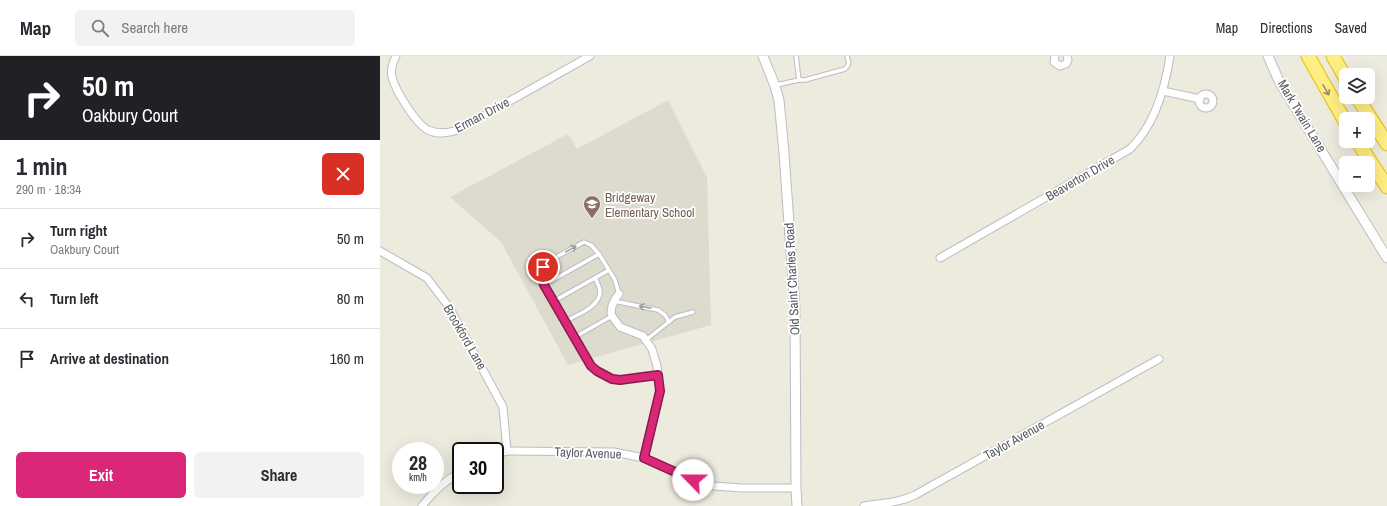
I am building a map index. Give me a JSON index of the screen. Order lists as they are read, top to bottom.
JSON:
{
  "streets": {
    "street": [
      "Erman Drive",
      "Mark Twain Lane",
      "Beaverton Drive",
      "Old Saint Charles Road",
      "Brookford Lane",
      "Taylor Avenue"
    ]
  },
  "crossings": [
    ["Old Saint Charles Road", "Taylor Avenue"],
    ["Brookford Lane", "Taylor Avenue"]
  ],
  "places": {
    "school or university": ["Bridgeway Elementary School"]
  },
  "page": {
    "header": "Map",
    "search": "Search here",
    "nav": ["Map", "Directions", "Saved"],
    "turn": ["50 m", "Oakbury Court"],
    "map_buttons": ["+", "−"],
    "heading": ["1 min", "290 m · 18:34"],
    "list": [
      {
        "name": "Turn right",
        "note": "Oakbury Court",
        "value": "50 m"
      },
      {
        "name": "Turn left",
        "value": "80 m"
      },
      {
        "name": "Arrive at destination",
        "value": "160 m"
      }
    ],
    "speed": "28 km/h",
    "limit": "30",
    "buttons": ["Exit", "Share"]
  }
}
